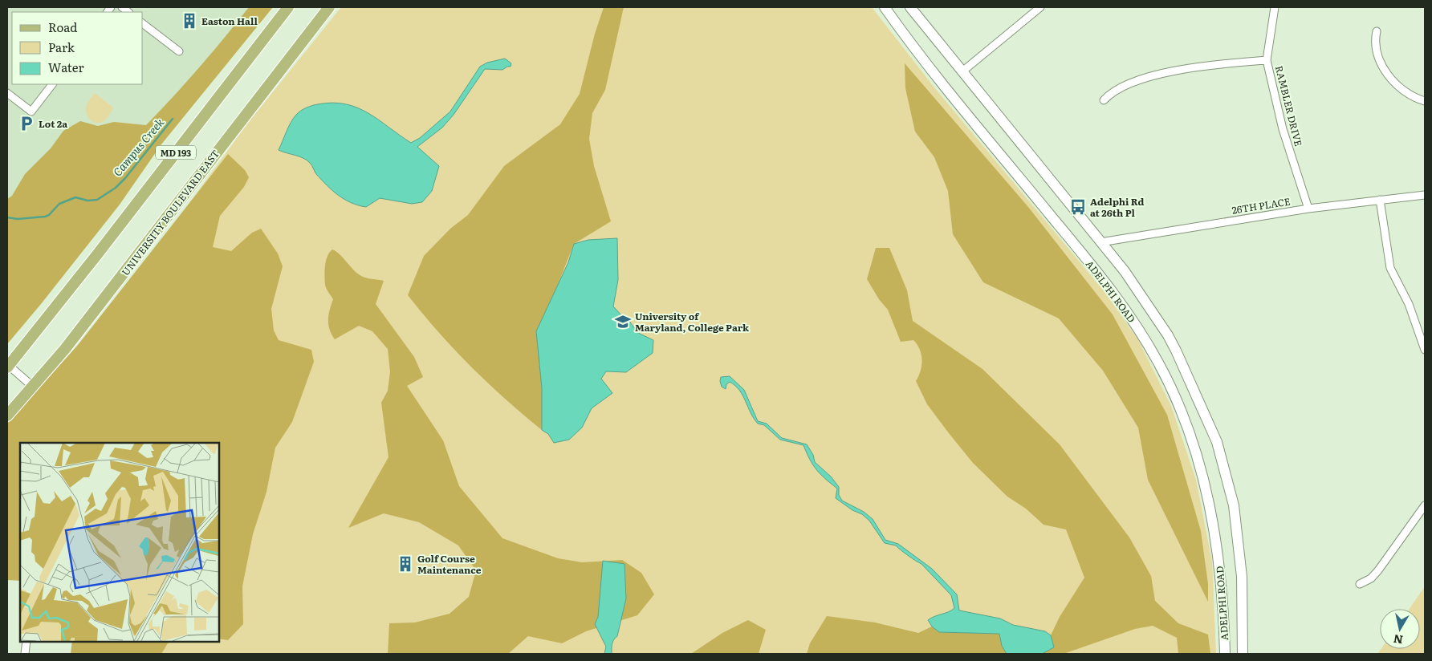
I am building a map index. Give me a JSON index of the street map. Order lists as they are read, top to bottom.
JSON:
{
  "streets": {
    "main road": ["MD 193", "UNIVERSITY BOULEVARD EAST", "ADELPHI ROAD"],
    "street": ["RAMBLER DRIVE", "26TH PLACE"]
  },
  "crossings": [
    ["RAMBLER DRIVE", "26TH PLACE"],
    ["26TH PLACE", "ADELPHI ROAD"]
  ],
  "water": ["Campus Creek"],
  "places": {
    "building": ["Easton Hall", "Golf Course Maintenance"],
    "parking": ["Lot 2a"],
    "bus stop": ["Adelphi Rd at 26th Pl"],
    "school or university": ["University of Maryland, College Park"]
  },
  "legend": ["Road", "Park", "Water"],
  "north": "bottom"
}
